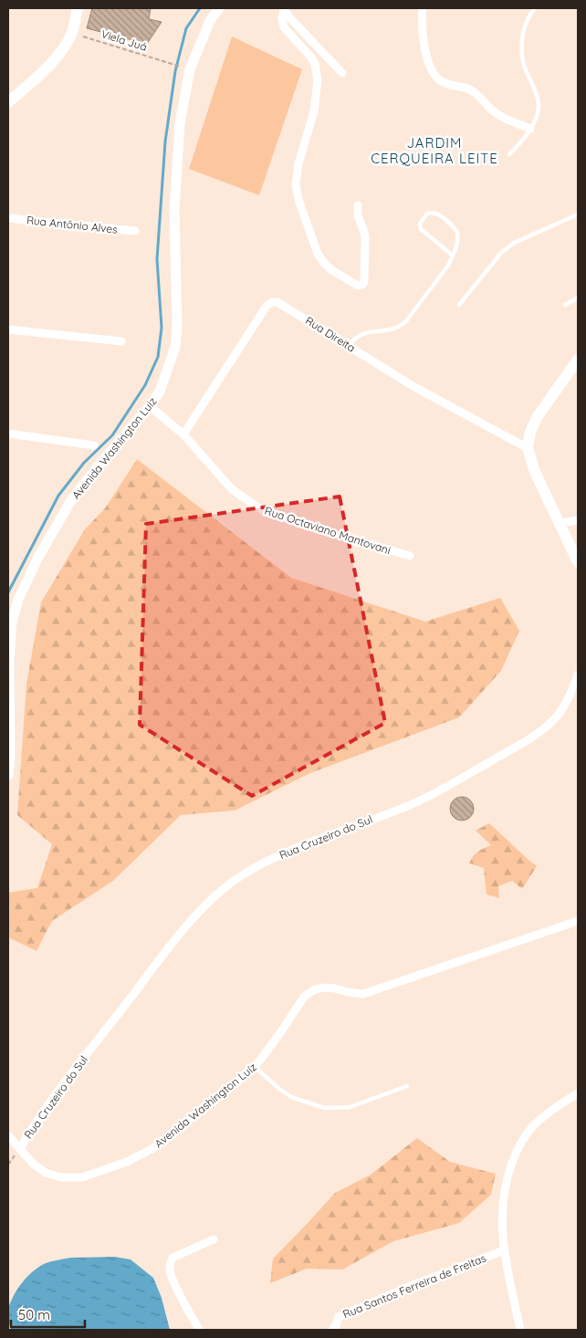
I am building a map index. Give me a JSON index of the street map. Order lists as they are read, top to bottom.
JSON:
{
  "streets": {
    "street": [
      "Rua Antônio Alves",
      "Rua Direita",
      "Avenida Washington Luiz",
      "Rua Octaviano Mantovani",
      "Rua Cruzeiro do Sul",
      "Avenida Washington Luíz",
      "Rua Santos Ferreira de Freitas"
    ],
    "path": ["Viela Juá"]
  },
  "crossings": [
    ["Rua Direita", "Rua Octaviano Mantovani"],
    ["Avenida Washington Luiz", "Rua Octaviano Mantovani"],
    ["Rua Cruzeiro do Sul", "Avenida Washington Luíz"]
  ],
  "districts": ["JARDIM CERQUEIRA LEITE"],
  "scale_bar": "50 m"
}
